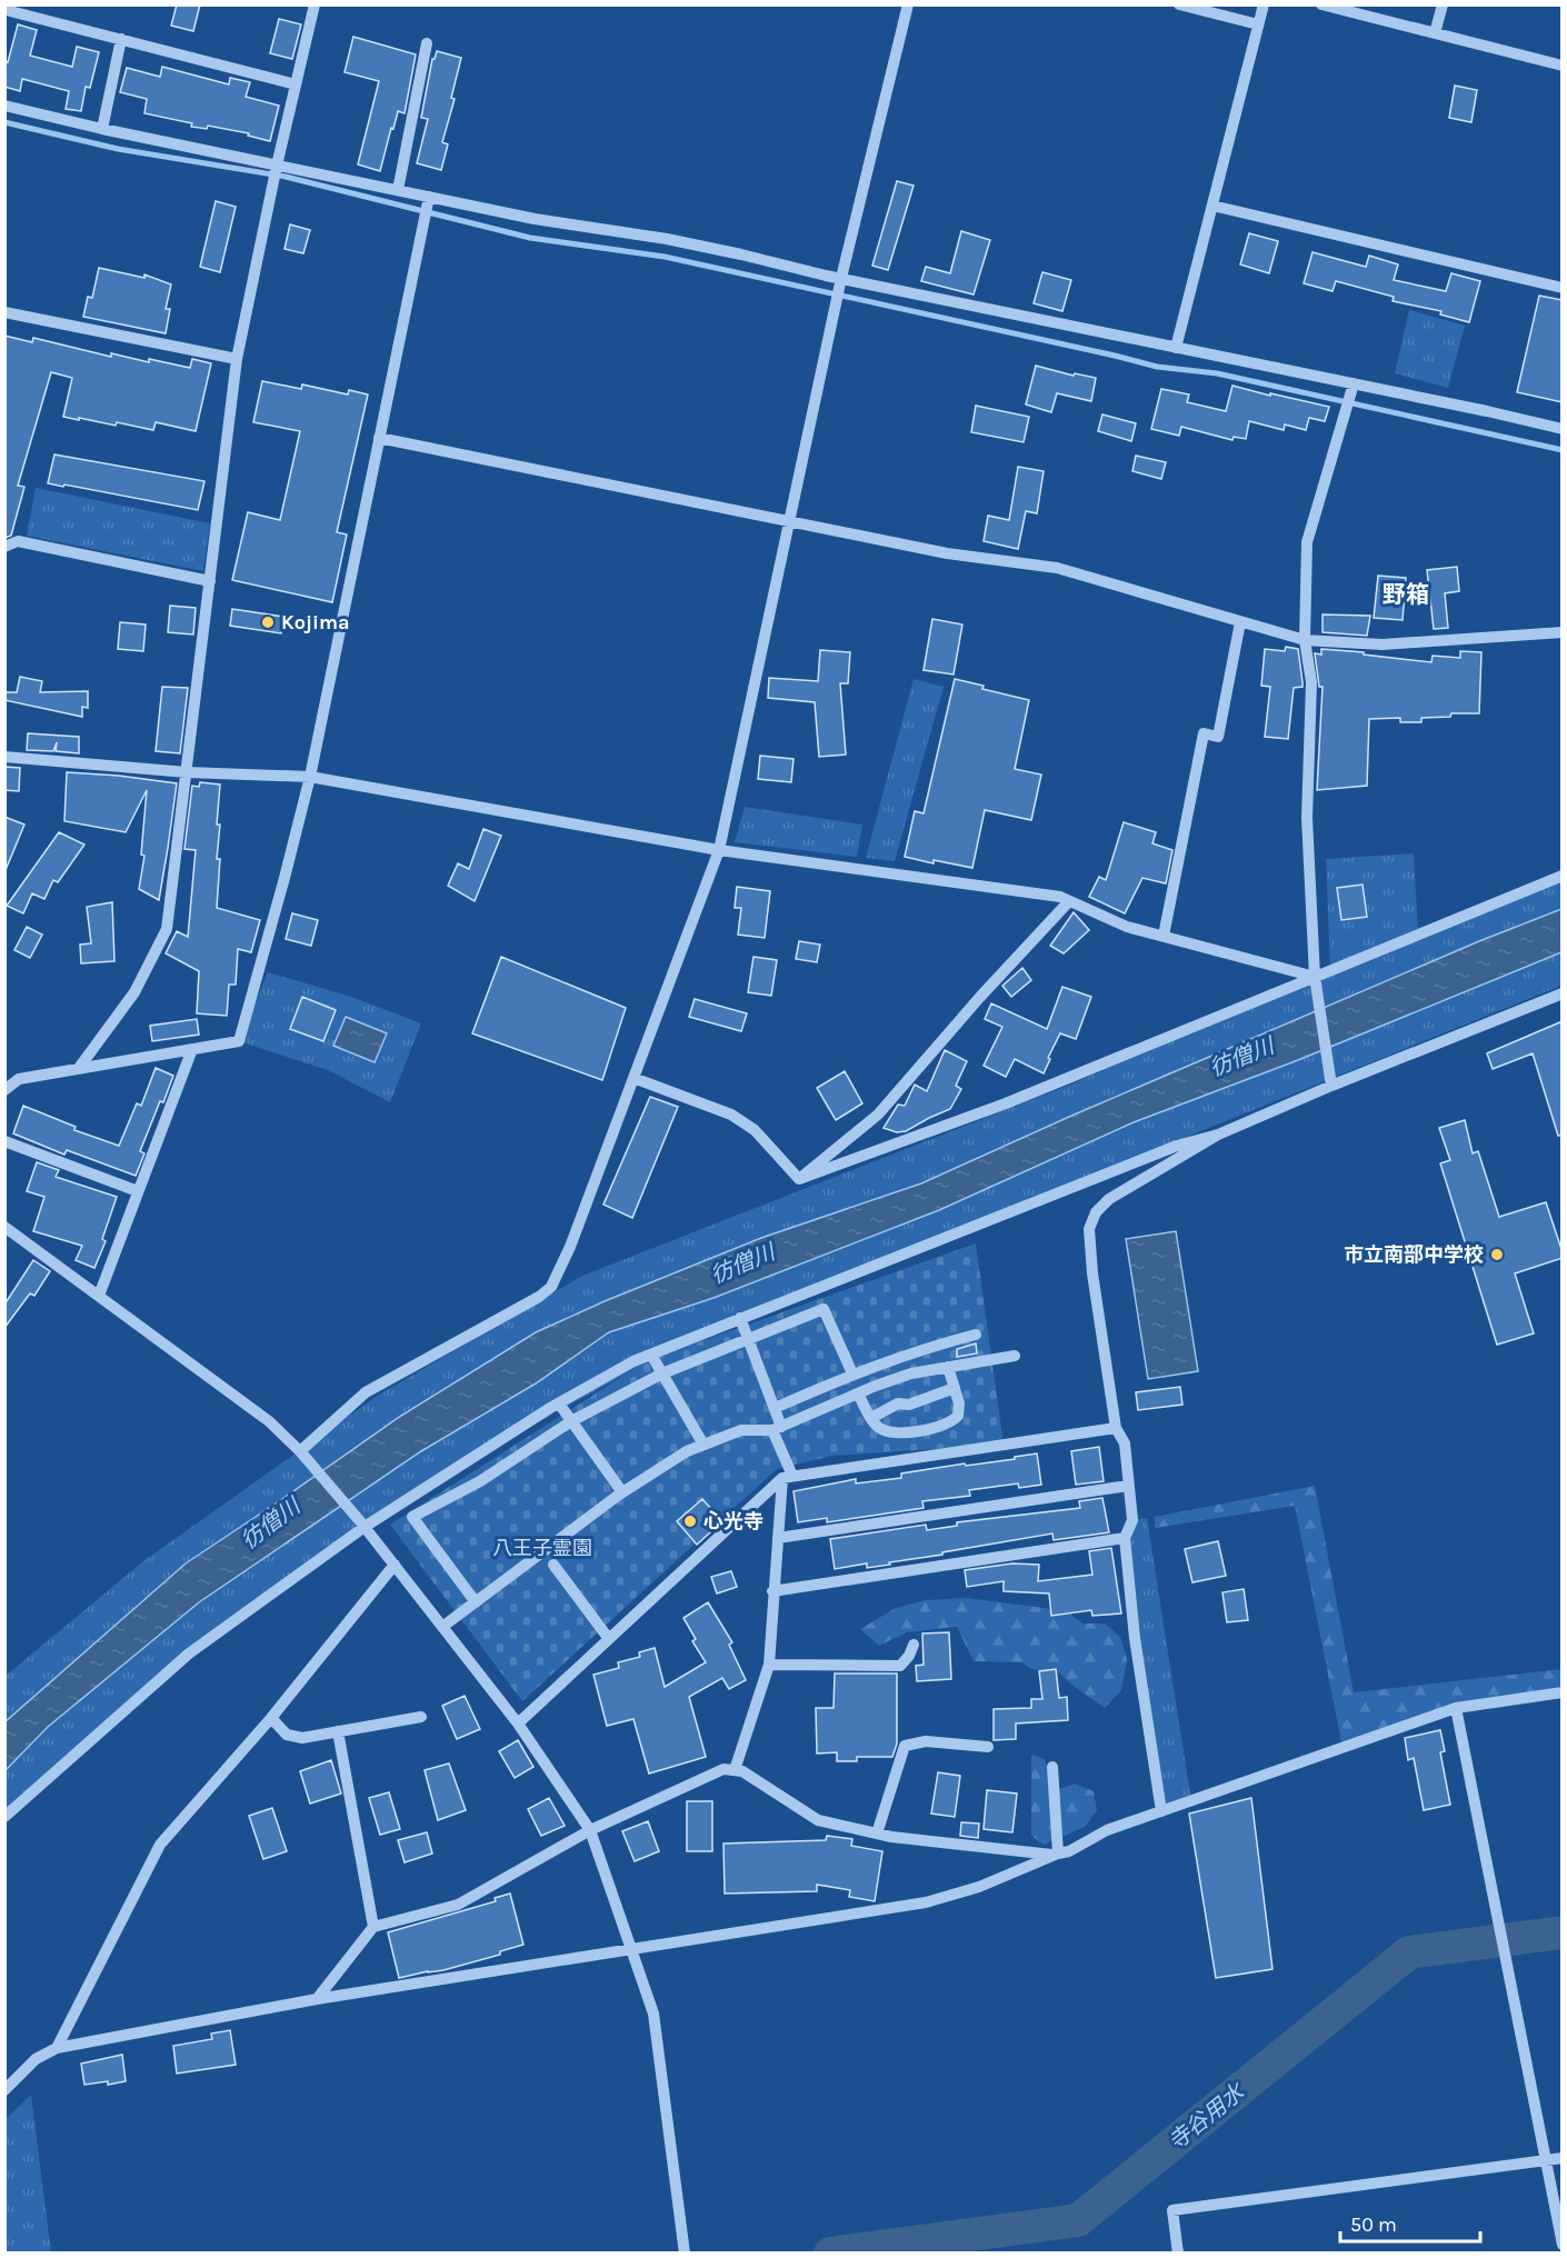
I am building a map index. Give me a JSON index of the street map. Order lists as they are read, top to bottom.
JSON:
{
  "districts": ["野箱"],
  "water": ["彷僧川", "寺谷用水"],
  "parks": ["八王子霊園"],
  "places": ["Kojima", "市立南部中学校", "心光寺"],
  "scale_bar": "50 m"
}
